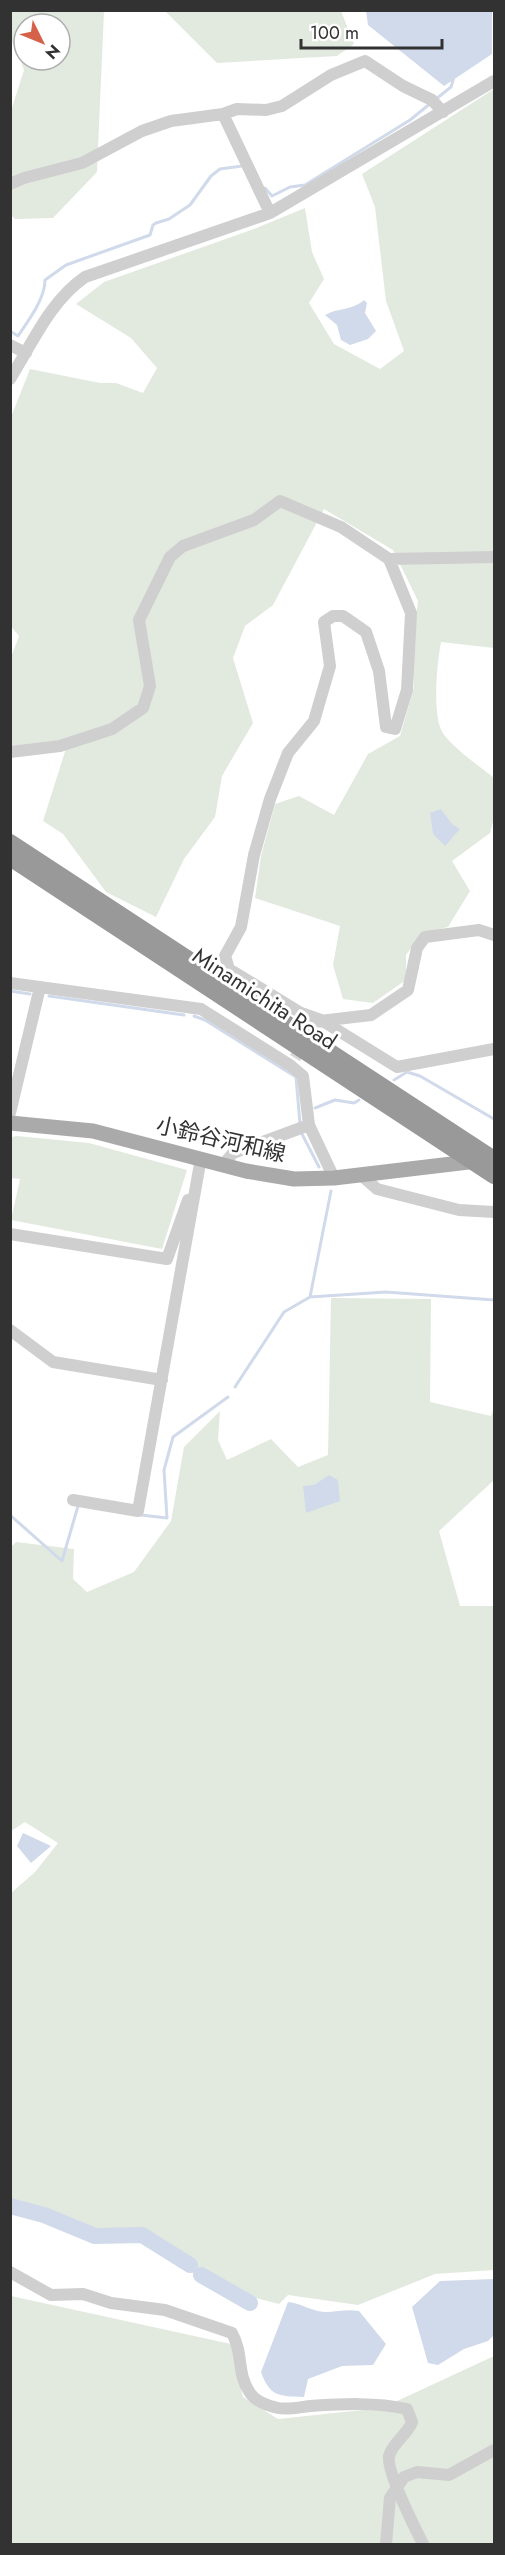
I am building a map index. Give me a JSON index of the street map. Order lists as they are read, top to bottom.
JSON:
{
  "streets": {
    "highway": ["Minamichita Road"],
    "main road": ["小鈴谷河和線"]
  },
  "crossings": [
    ["Minamichita Road", "小鈴谷河和線"]
  ],
  "scale_bar": "100 m",
  "north": "bottom right"
}
